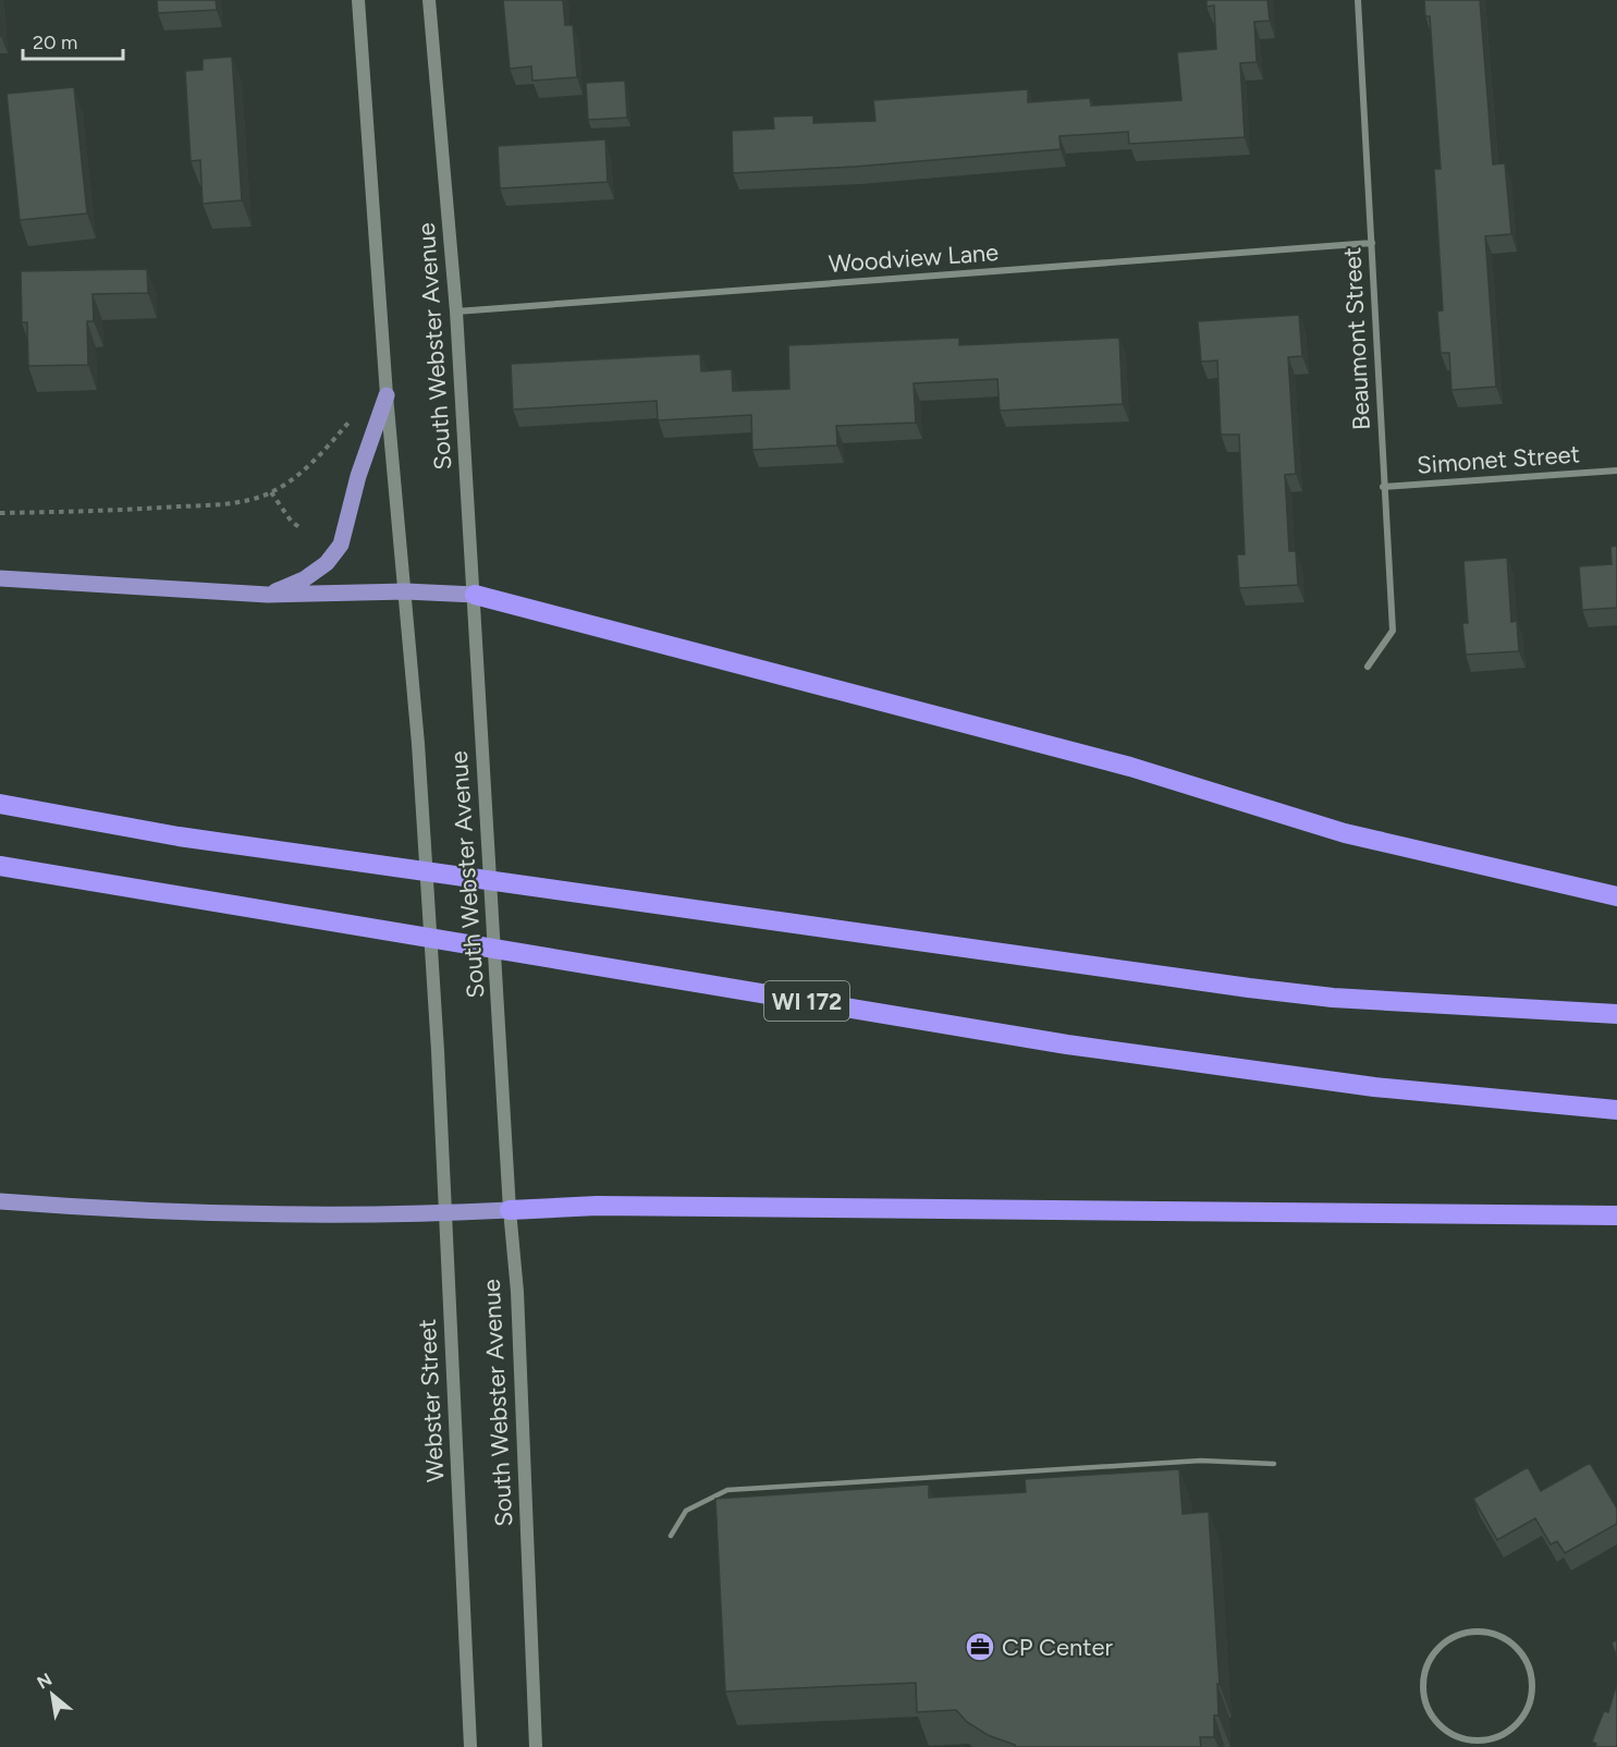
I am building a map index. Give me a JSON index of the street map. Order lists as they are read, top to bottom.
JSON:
{
  "streets": {
    "highway": ["WI 172"],
    "main road": ["South Webster Avenue", "Webster Street"],
    "street": ["Woodview Lane", "Beaumont Street", "Simonet Street"]
  },
  "crossings": [
    ["Woodview Lane", "Beaumont Street"],
    ["Woodview Lane", "South Webster Avenue"],
    ["Beaumont Street", "Simonet Street"],
    ["South Webster Avenue", "Webster Street"]
  ],
  "places": {
    "office": ["CP Center"]
  },
  "scale_bar": "20 m",
  "north": "top left"
}
